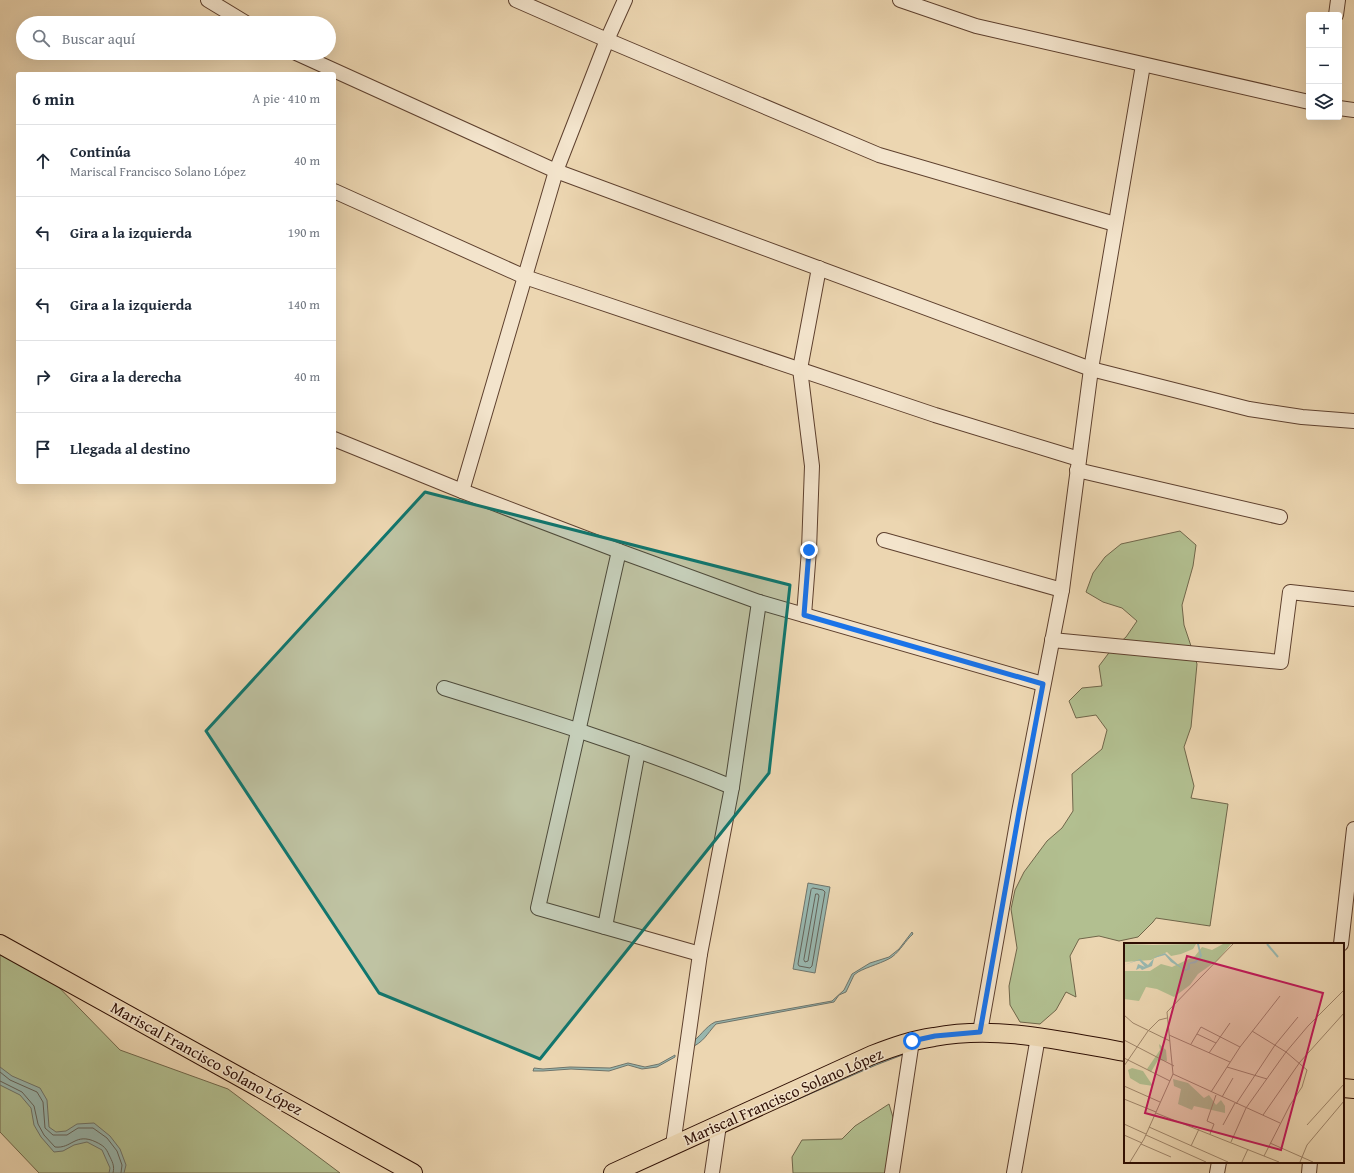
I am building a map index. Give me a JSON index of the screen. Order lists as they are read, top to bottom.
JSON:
{
  "streets": {
    "main road": ["Mariscal Francisco Solano López"]
  },
  "page": {
    "map_buttons": ["+", "−"],
    "search": "Buscar aquí",
    "heading": ["6 min", "A pie · 410 m"],
    "list": [
      ["Continúa", "Mariscal Francisco Solano López", "40 m"],
      ["Gira a la izquierda", "190 m"],
      ["Gira a la izquierda", "140 m"],
      ["Gira a la derecha", "40 m"],
      "Llegada al destino"
    ]
  }
}
